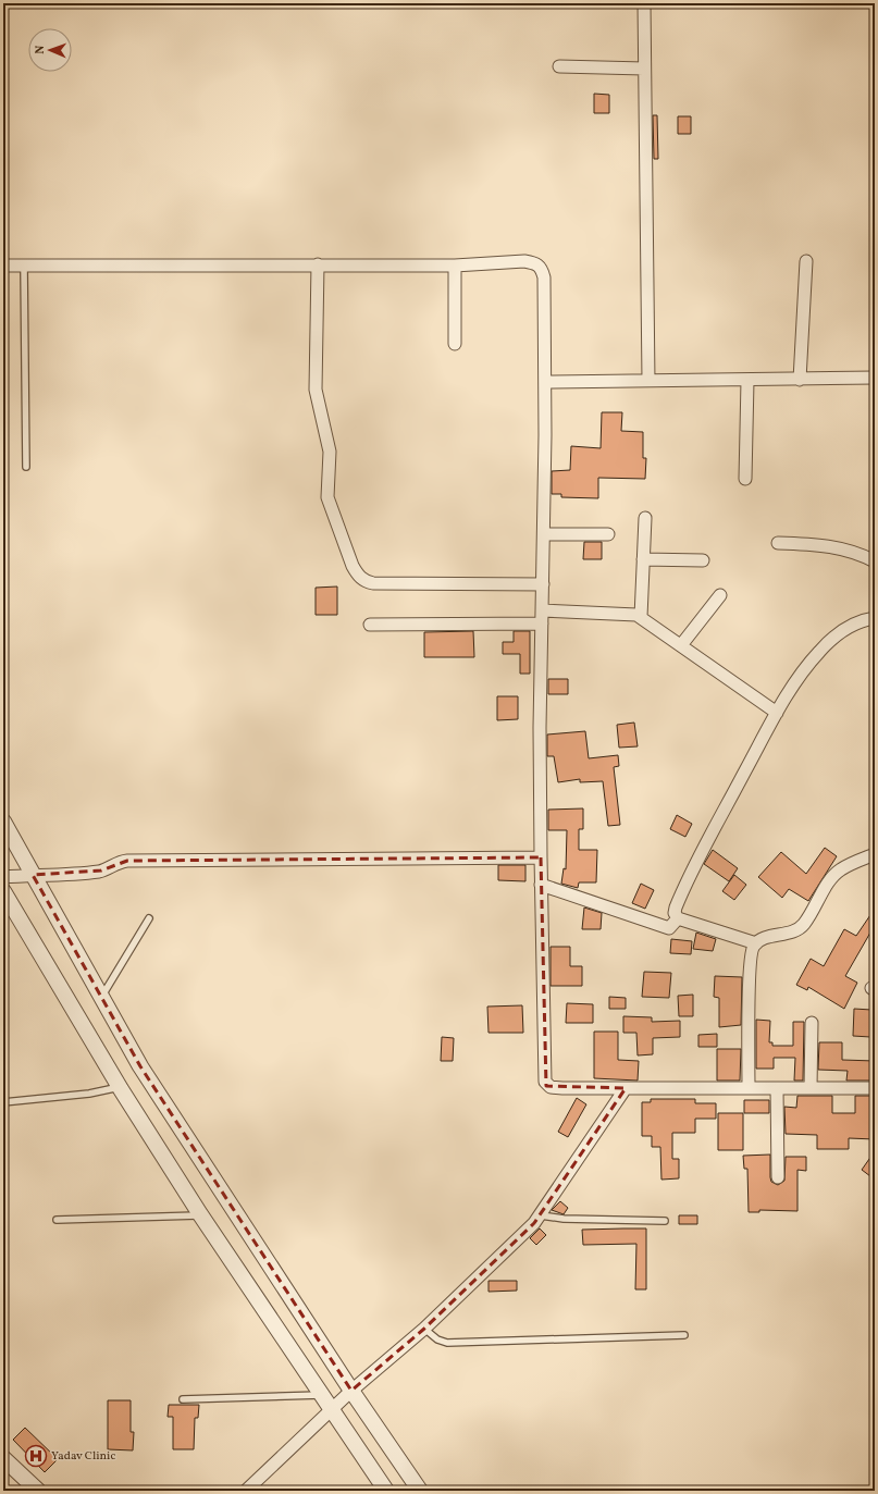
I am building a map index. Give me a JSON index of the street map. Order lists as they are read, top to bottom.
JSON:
{
  "places": {
    "hospital": ["Yadav Clinic"]
  },
  "north": "left"
}
